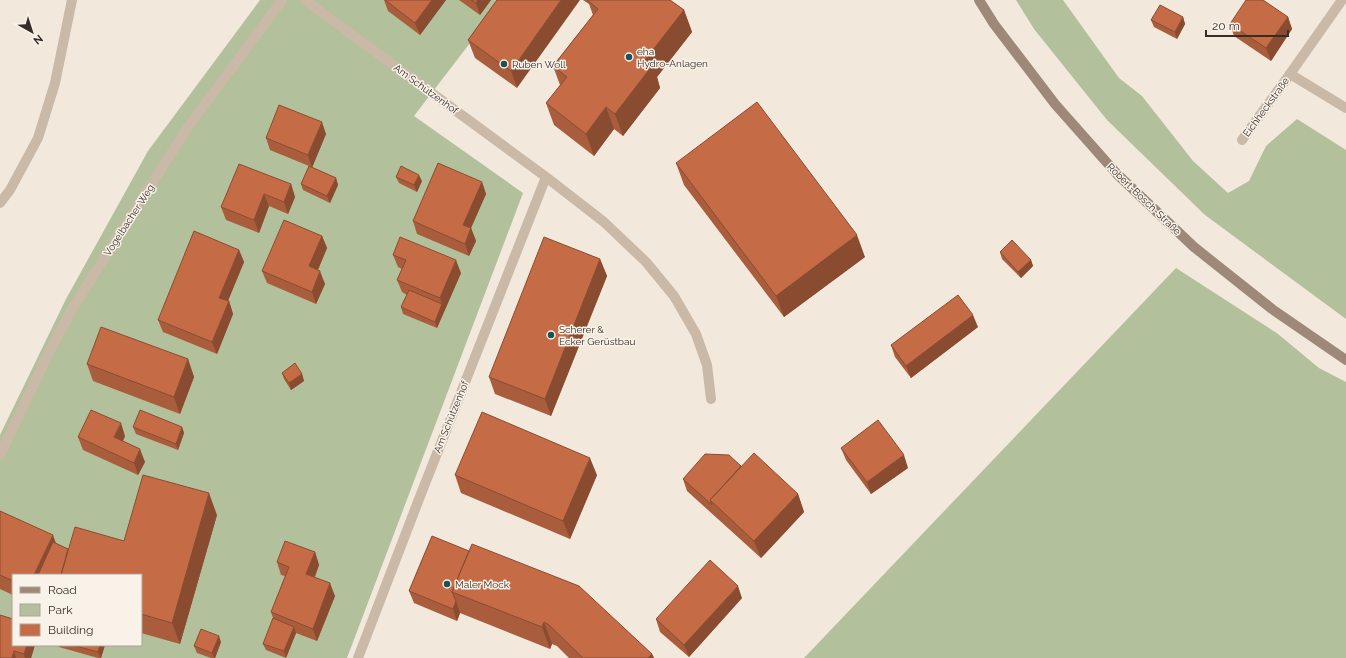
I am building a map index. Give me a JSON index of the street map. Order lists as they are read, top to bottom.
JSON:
{
  "streets": {
    "main road": ["Robert-Bosch-Straße"],
    "street": ["Am Schützenhof", "Eichheckstraße", "Vogelbacher Weg"]
  },
  "places": [
    "eha Hydro-Anlagen",
    "Ruben Woll",
    "Scherer & Ecker Gerüstbau",
    "Maler Mock"
  ],
  "legend": ["Road", "Park", "Building"],
  "scale_bar": "20 m",
  "north": "bottom right"
}
